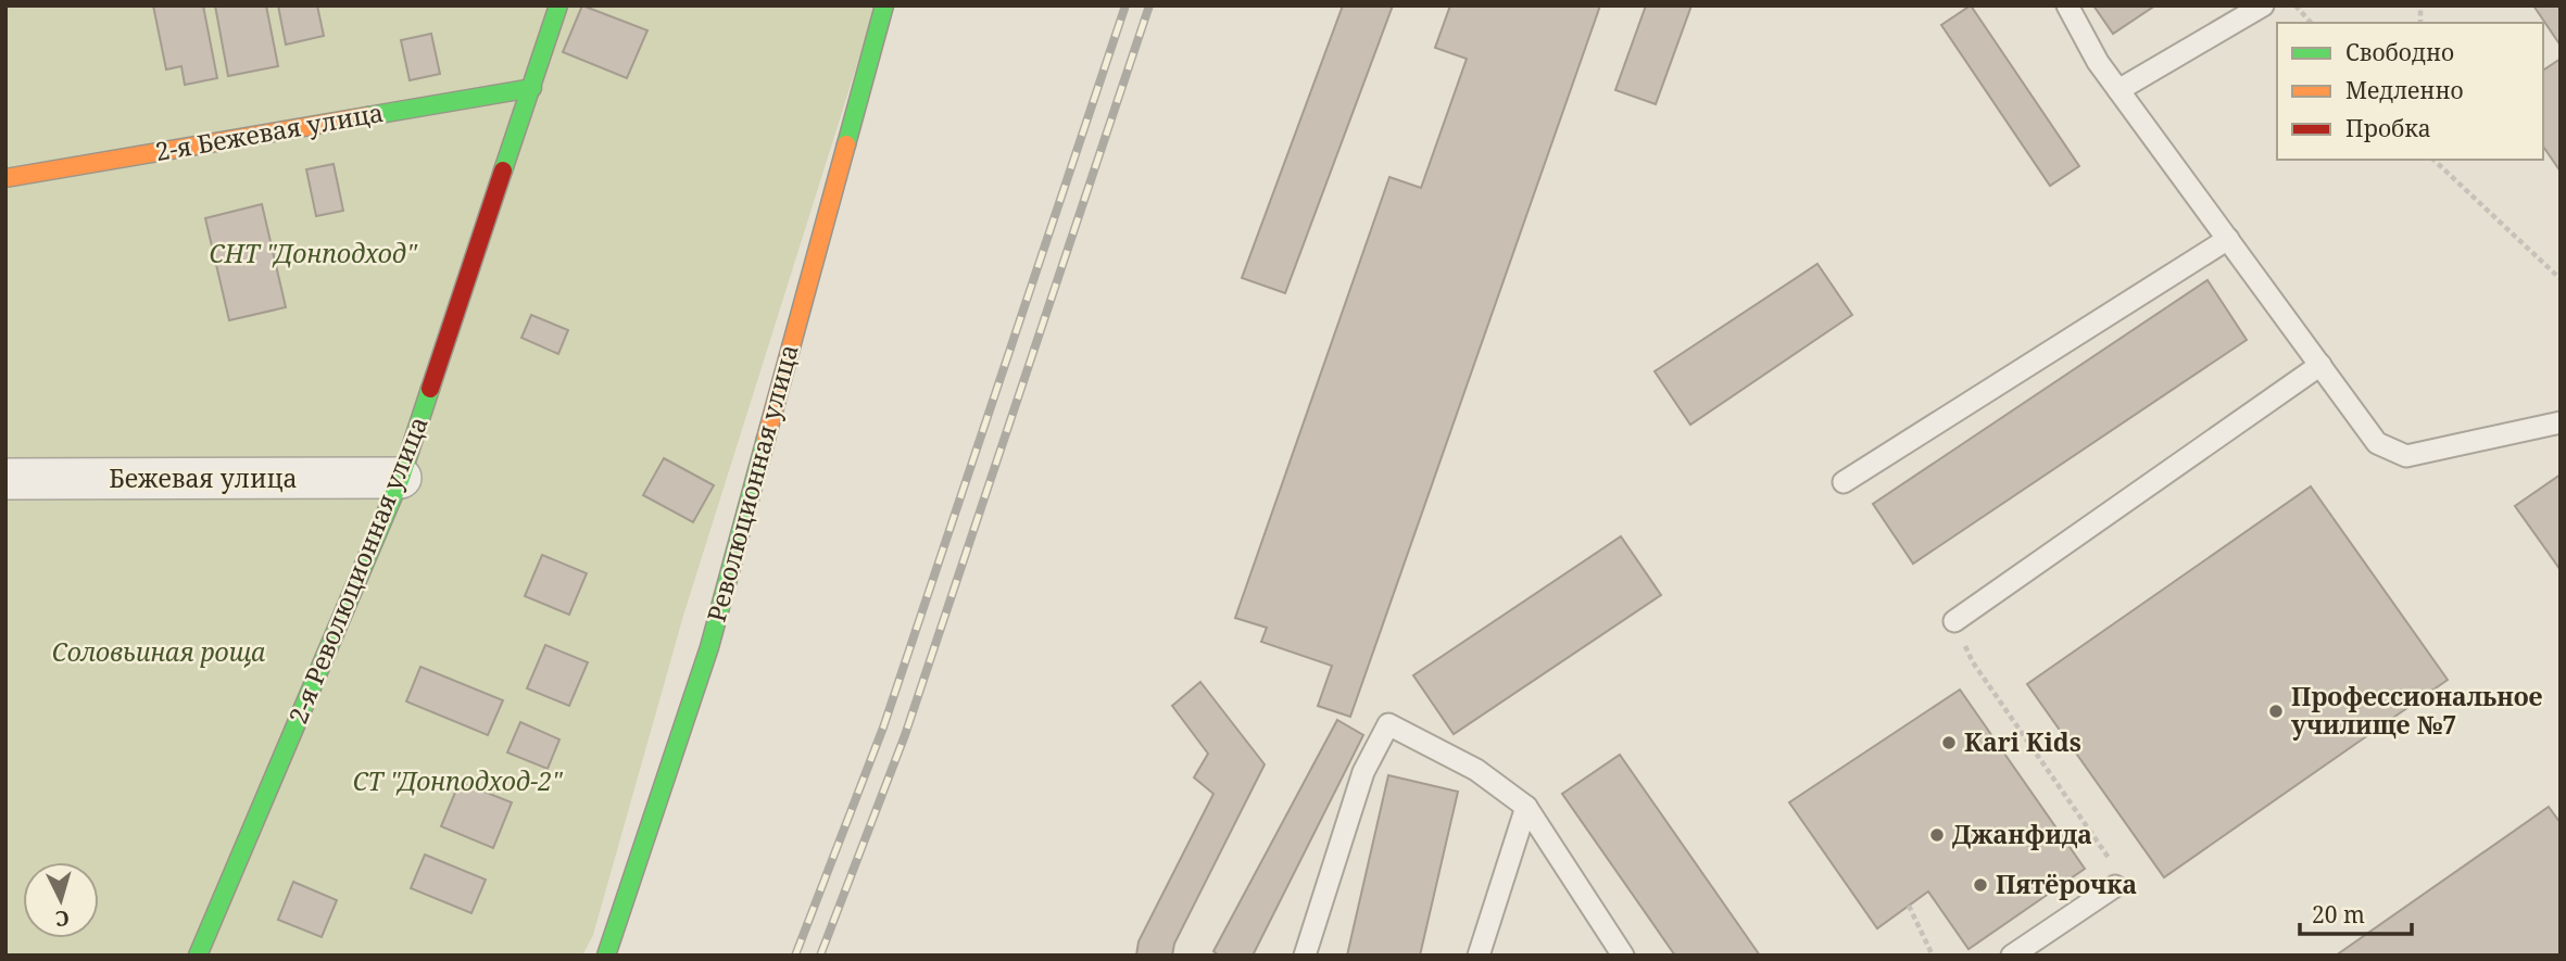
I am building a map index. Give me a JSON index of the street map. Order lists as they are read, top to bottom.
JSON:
{
  "streets": {
    "street": [
      "2-я Бежевая улица",
      "Бежевая улица",
      "Революционная улица",
      "2-я Революционная улица"
    ]
  },
  "crossings": [
    ["2-я Бежевая улица", "2-я Революционная улица"],
    ["Бежевая улица", "2-я Революционная улица"]
  ],
  "parks": ["СНТ \"Донподход\"", "Соловьиная роща", "СТ \"Донподход-2\""],
  "places": [
    "Профессиональное училище №7",
    "Kari Kids",
    "Джанфида",
    "Пятёрочка"
  ],
  "legend": ["Свободно", "Медленно", "Пробка"],
  "scale_bar": "20 m",
  "north": "bottom"
}
